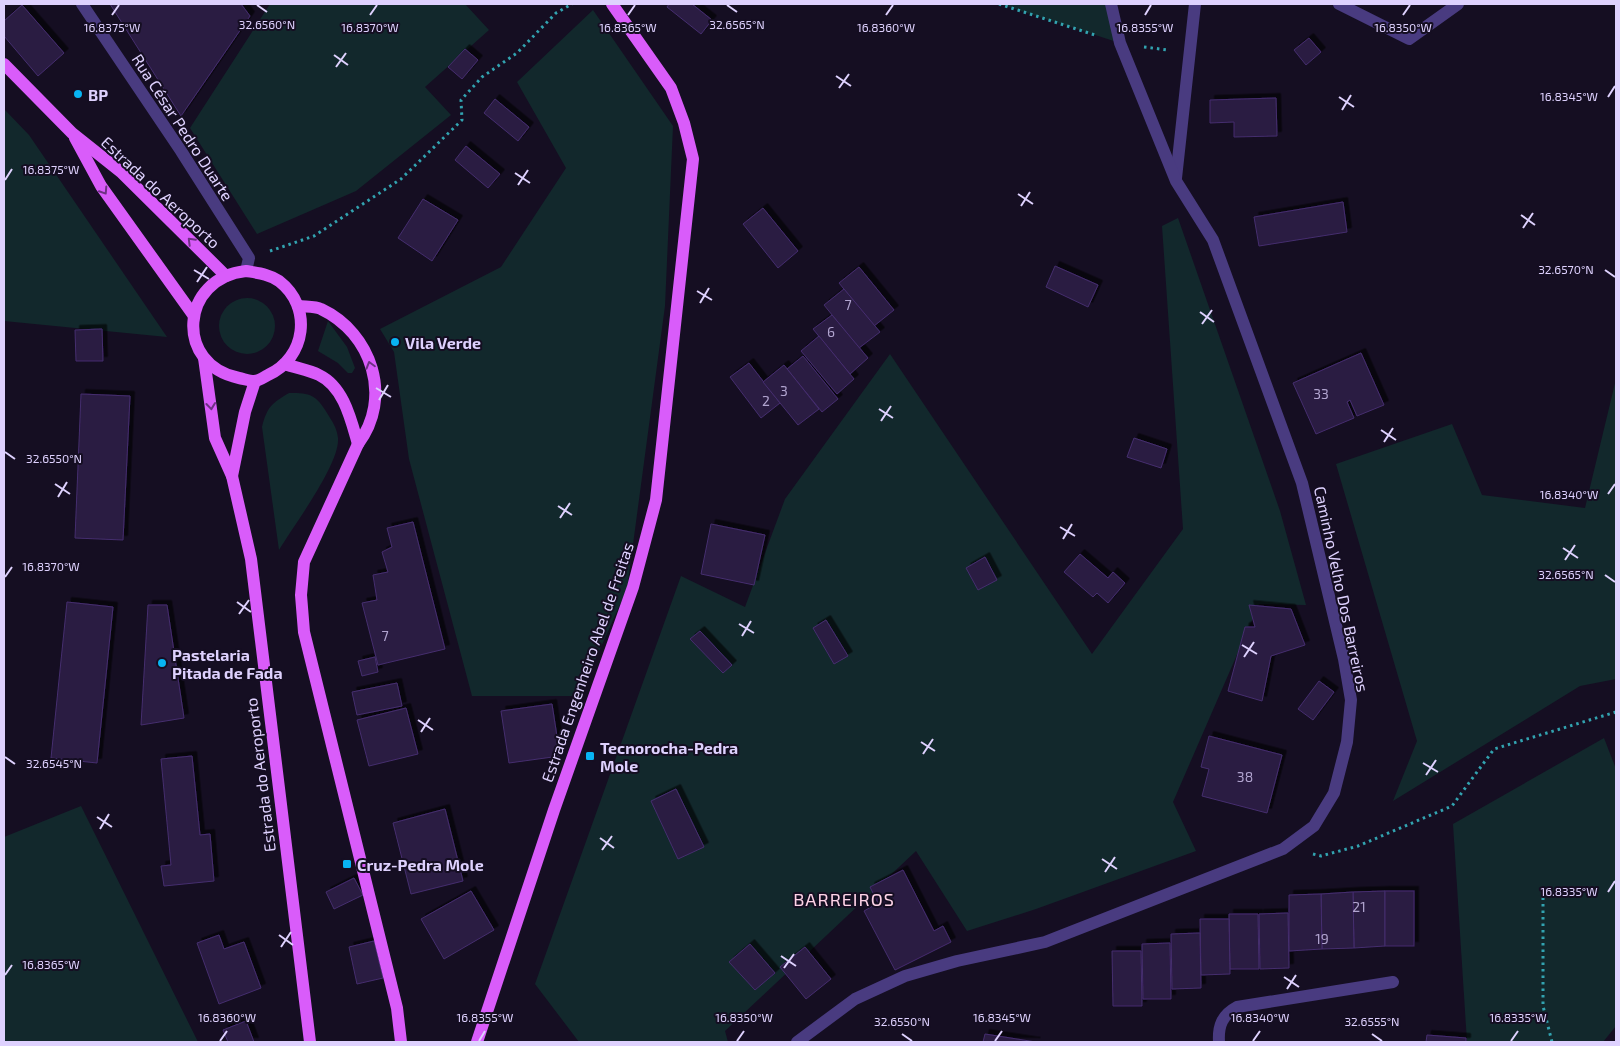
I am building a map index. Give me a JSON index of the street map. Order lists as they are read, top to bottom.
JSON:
{
  "streets": {
    "main road": ["Estrada do Aeroporto", "Estrada Engenheiro Abel de Freitas"],
    "street": ["Rua César Pedro Duarte", "Caminho Velho Dos Barreiros"]
  },
  "crossings": [
    ["Rua César Pedro Duarte", "Estrada do Aeroporto"]
  ],
  "districts": ["BARREIROS"],
  "places": {
    "other": ["BP", "Vila Verde", "Pastelaria Pitada de Fada"],
    "transit": ["Tecnorocha-Pedra Mole", "Cruz-Pedra Mole"]
  },
  "house_numbers": [
    "7",
    "6",
    "3",
    "33",
    "2",
    "7",
    "38",
    "21",
    "19"
  ],
  "coordinates": [
    "32.6560°N",
    "32.6565°N",
    "16.8360°W",
    "16.8375°W",
    "16.8370°W",
    "16.8365°W",
    "16.8355°W",
    "16.8350°W",
    "16.8345°W",
    "32.6570°N",
    "32.6550°N",
    "16.8340°W",
    "32.6545°N",
    "16.8335°W",
    "32.6555°N"
  ]
}
